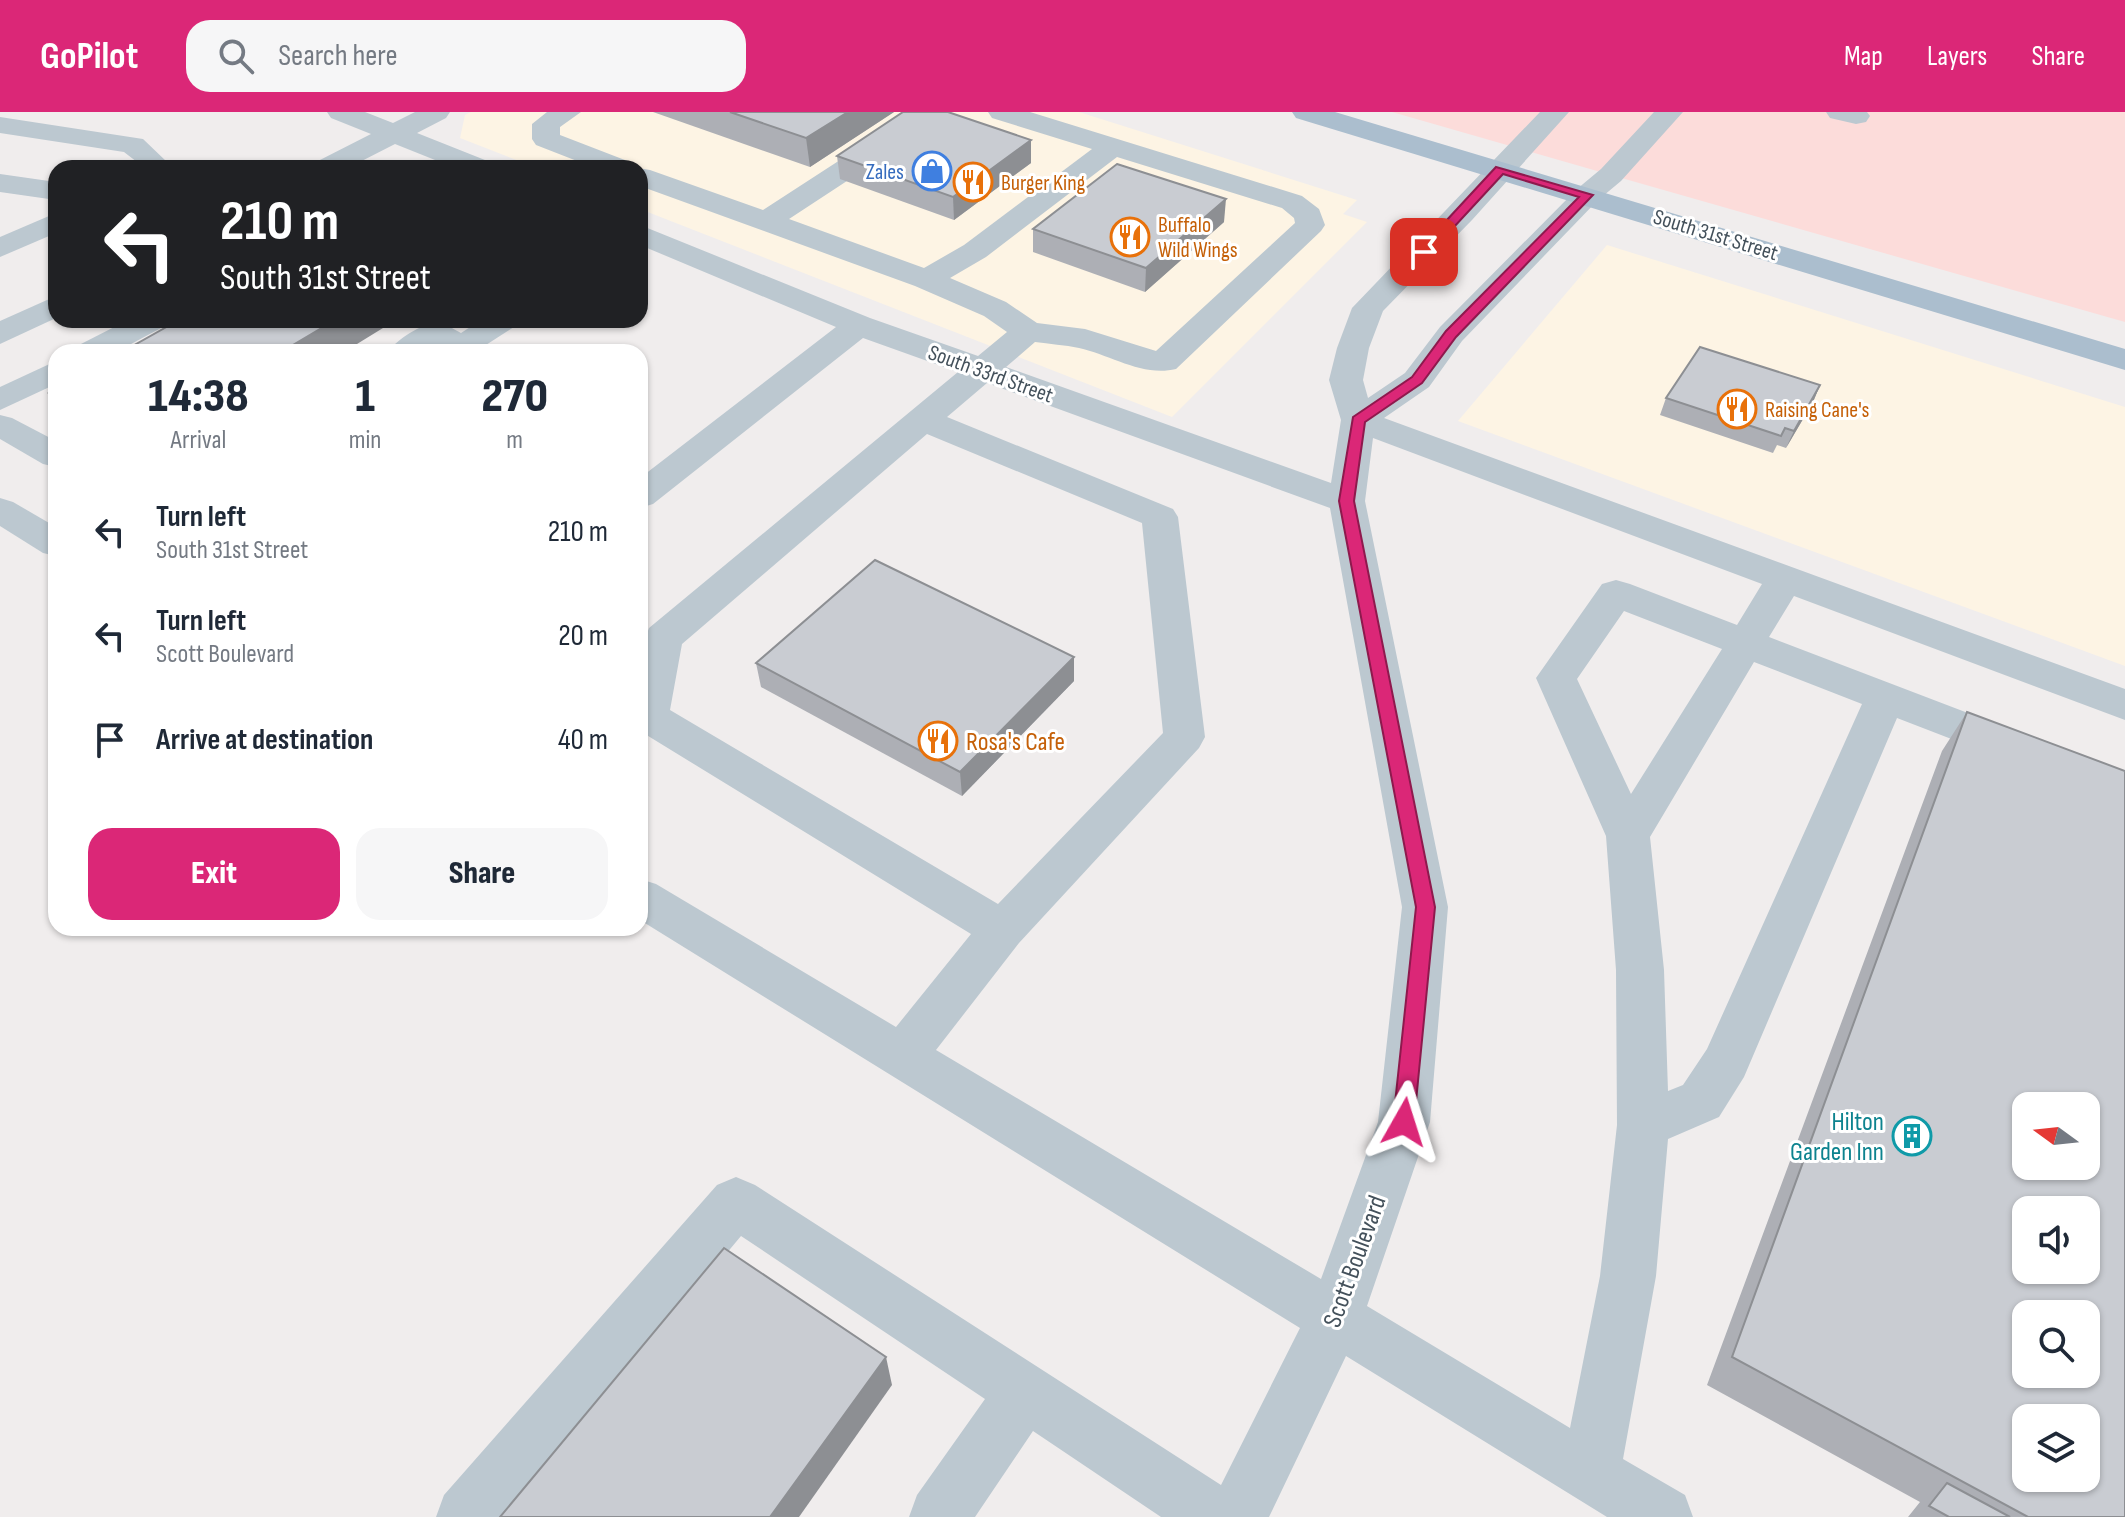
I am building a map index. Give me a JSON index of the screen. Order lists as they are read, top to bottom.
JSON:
{
  "streets": {
    "main road": ["South 31st Street"],
    "street": ["South 33rd Street", "Scott Boulevard"]
  },
  "crossings": [
    ["South 31st Street", "Scott Boulevard"],
    ["South 33rd Street", "Scott Boulevard"]
  ],
  "places": {
    "shop": ["Zales"],
    "restaurant": [
      "Burger King",
      "Buffalo Wild Wings",
      "Raising Cane's",
      "Rosa's Cafe"
    ],
    "building": ["Hilton Garden Inn"]
  },
  "north": "left",
  "page": {
    "header": "GoPilot",
    "search": "Search here",
    "nav": ["Map", "Layers", "Share"],
    "turn": ["210 m", "South 31st Street"],
    "eta": [
      "14:38",
      "Arrival",
      "1",
      "min",
      "270",
      "m"
    ],
    "list": [
      {
        "name": "Turn left",
        "note": "South 31st Street",
        "value": "210 m"
      },
      {
        "name": "Turn left",
        "note": "Scott Boulevard",
        "value": "20 m"
      },
      {
        "name": "Arrive at destination",
        "value": "40 m"
      }
    ],
    "buttons": ["Exit", "Share"]
  }
}
